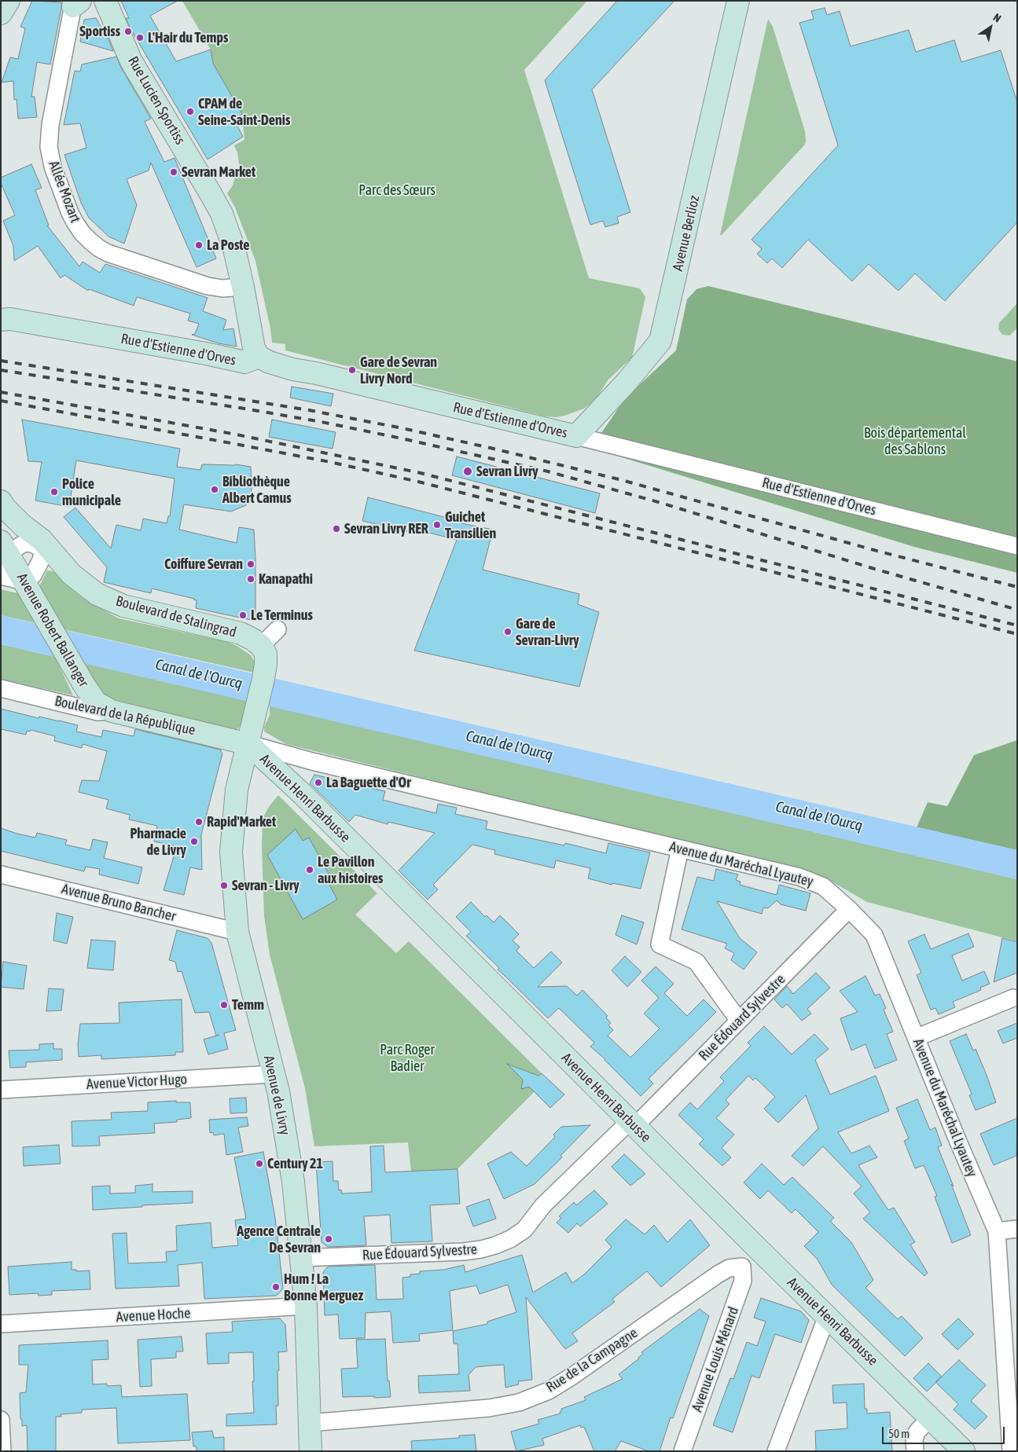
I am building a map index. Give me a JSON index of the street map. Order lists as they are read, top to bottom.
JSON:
{
  "streets": {
    "street": [
      "Rue Lucien Sportiss",
      "Allée Mozart",
      "Avenue Berlioz",
      "Rue d'Estienne d'Orves",
      "Boulevard de Stalingrad",
      "Avenue Robert Ballanger",
      "Boulevard de la République",
      "Avenue Henri Barbusse",
      "Avenue du Maréchal Lyautey",
      "Avenue Bruno Bancher",
      "Rue Édouard Sylvestre",
      "Avenue Victor Hugo",
      "Avenue de Livry",
      "Avenue Hoche",
      "Avenue Louis Ménard",
      "Rue de la Campagne"
    ]
  },
  "crossings": [
    ["Rue Lucien Sportiss", "Allée Mozart"],
    ["Rue Lucien Sportiss", "Rue d'Estienne d'Orves"],
    ["Avenue Berlioz", "Rue d'Estienne d'Orves"],
    ["Boulevard de Stalingrad", "Avenue de Livry"],
    ["Avenue Robert Ballanger", "Boulevard de la République"],
    ["Boulevard de la République", "Avenue Henri Barbusse"],
    ["Boulevard de la République", "Avenue du Maréchal Lyautey"],
    ["Boulevard de la République", "Avenue de Livry"],
    ["Avenue Henri Barbusse", "Avenue du Maréchal Lyautey"],
    ["Avenue Henri Barbusse", "Rue Édouard Sylvestre"],
    ["Avenue Henri Barbusse", "Avenue de Livry"],
    ["Avenue du Maréchal Lyautey", "Rue Édouard Sylvestre"],
    ["Avenue du Maréchal Lyautey", "Avenue de Livry"],
    ["Avenue Bruno Bancher", "Avenue de Livry"],
    ["Rue Édouard Sylvestre", "Avenue de Livry"],
    ["Avenue Victor Hugo", "Avenue de Livry"],
    ["Avenue de Livry", "Avenue Hoche"],
    ["Avenue de Livry", "Rue de la Campagne"],
    ["Avenue Louis Ménard", "Rue de la Campagne"]
  ],
  "water": ["Canal de l'Ourcq"],
  "parks": ["Parc des Sœurs", "Bois départemental des Sablons", "Parc Roger Badier"],
  "places": [
    "Sportiss",
    "L'Hair du Temps",
    "CPAM de Seine-Saint-Denis",
    "Sevran Market",
    "La Poste",
    "Gare de Sevran Livry Nord",
    "Sevran Livry",
    "Bibliothèque Albert Camus",
    "Police municipale",
    "Guichet Transilien",
    "Sevran Livry RER",
    "Coiffure Sevran",
    "Kanapathi",
    "Le Terminus",
    "Gare de Sevran-Livry",
    "La Baguette d'Or",
    "Rapid'Market",
    "Pharmacie de Livry",
    "Le Pavillon aux histoires",
    "Sevran - Livry",
    "Temm",
    "Century 21",
    "Agence Centrale De Sevran",
    "Hum ! La Bonne Merguez"
  ],
  "scale_bar": "50 m",
  "north": "top right"
}
